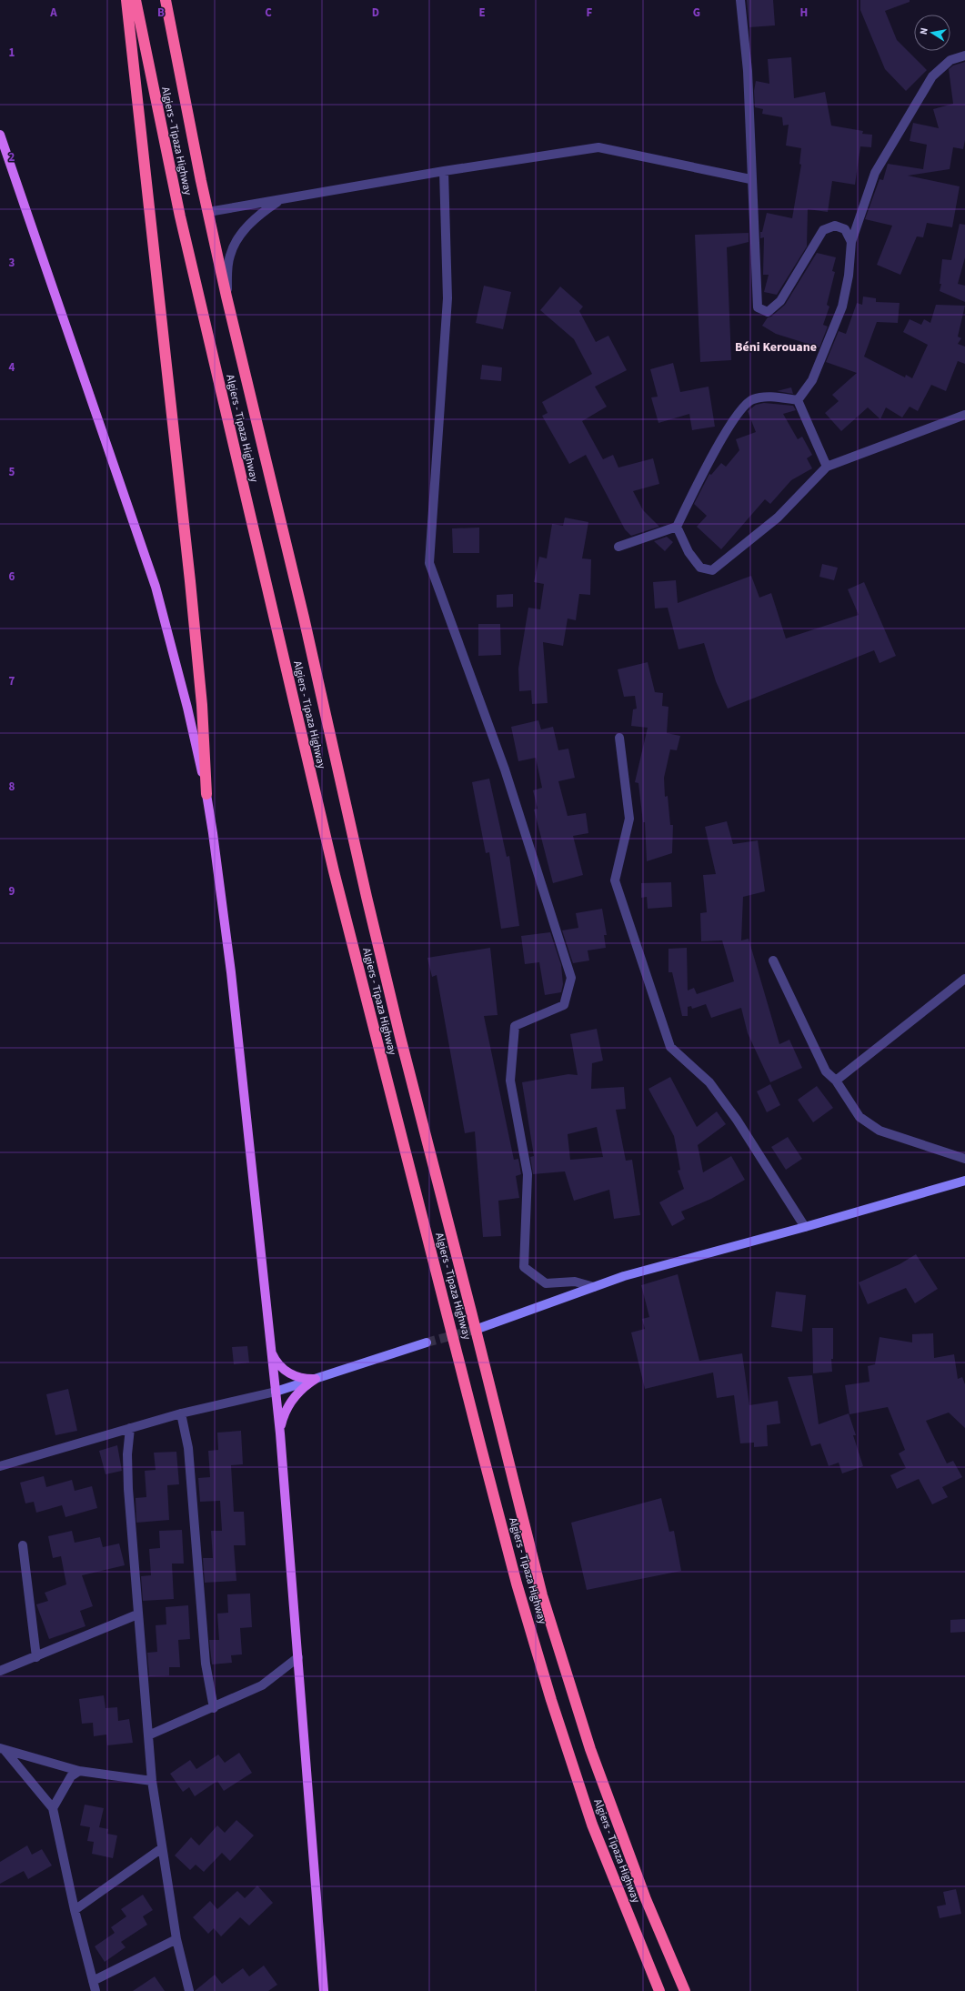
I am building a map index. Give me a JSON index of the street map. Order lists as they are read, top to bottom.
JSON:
{
  "streets": {
    "highway": ["Algiers - Tipaza Highway"]
  },
  "districts": ["Béni Kerouane"],
  "north": "left",
  "grid": {
    "columns": [
      "A",
      "B",
      "C",
      "D",
      "E",
      "F",
      "G",
      "H"
    ],
    "rows": [
      "1",
      "2",
      "3",
      "4",
      "5",
      "6",
      "7",
      "8",
      "9"
    ]
  }
}
